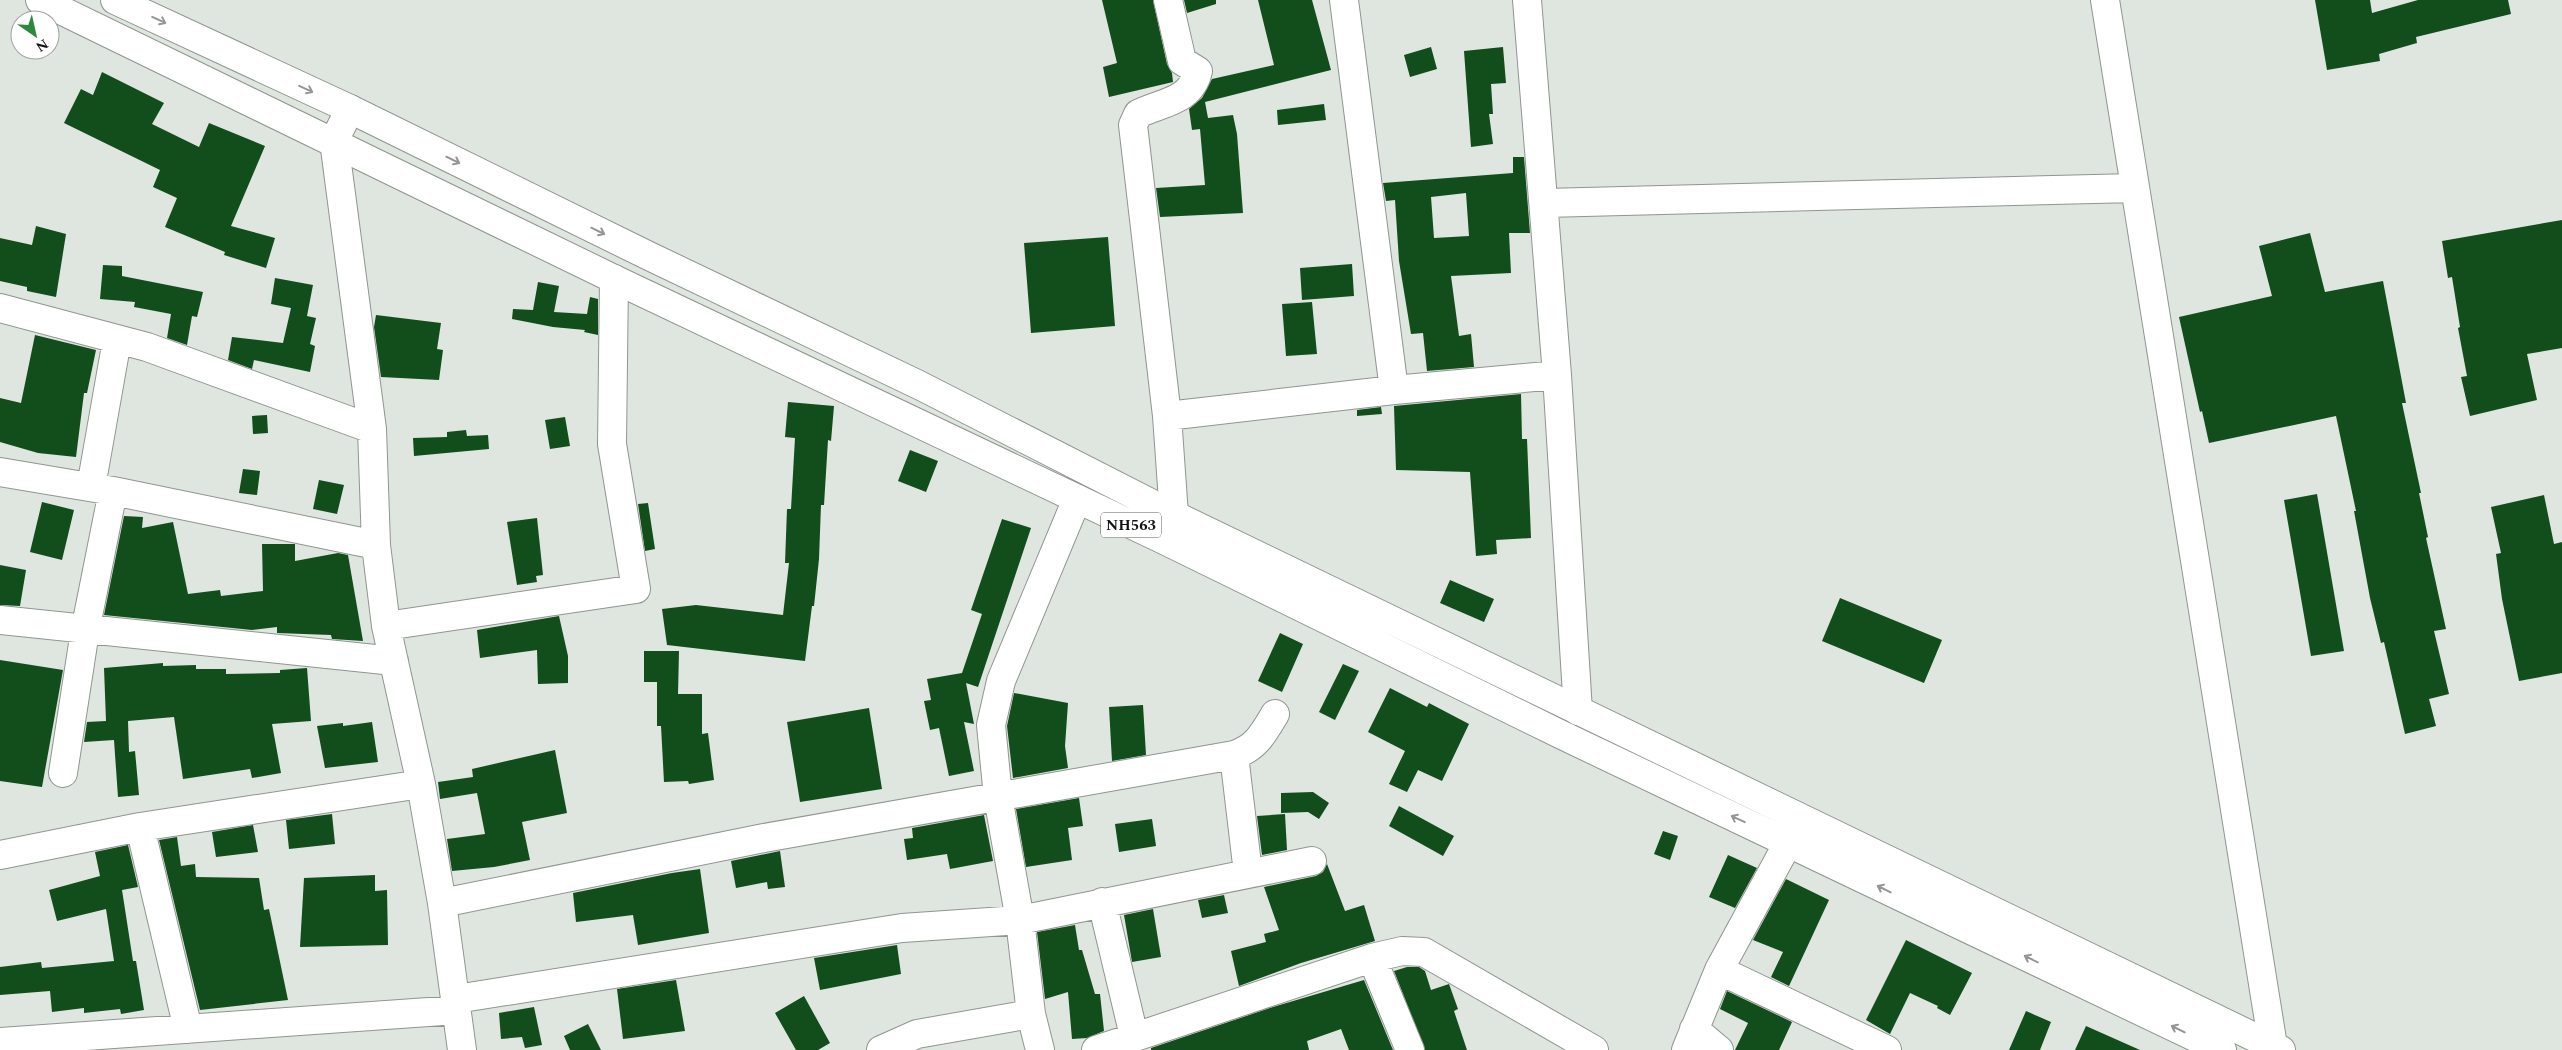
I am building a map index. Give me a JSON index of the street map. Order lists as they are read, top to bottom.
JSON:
{
  "streets": {
    "main road": ["NH563"]
  },
  "north": "bottom right"
}
